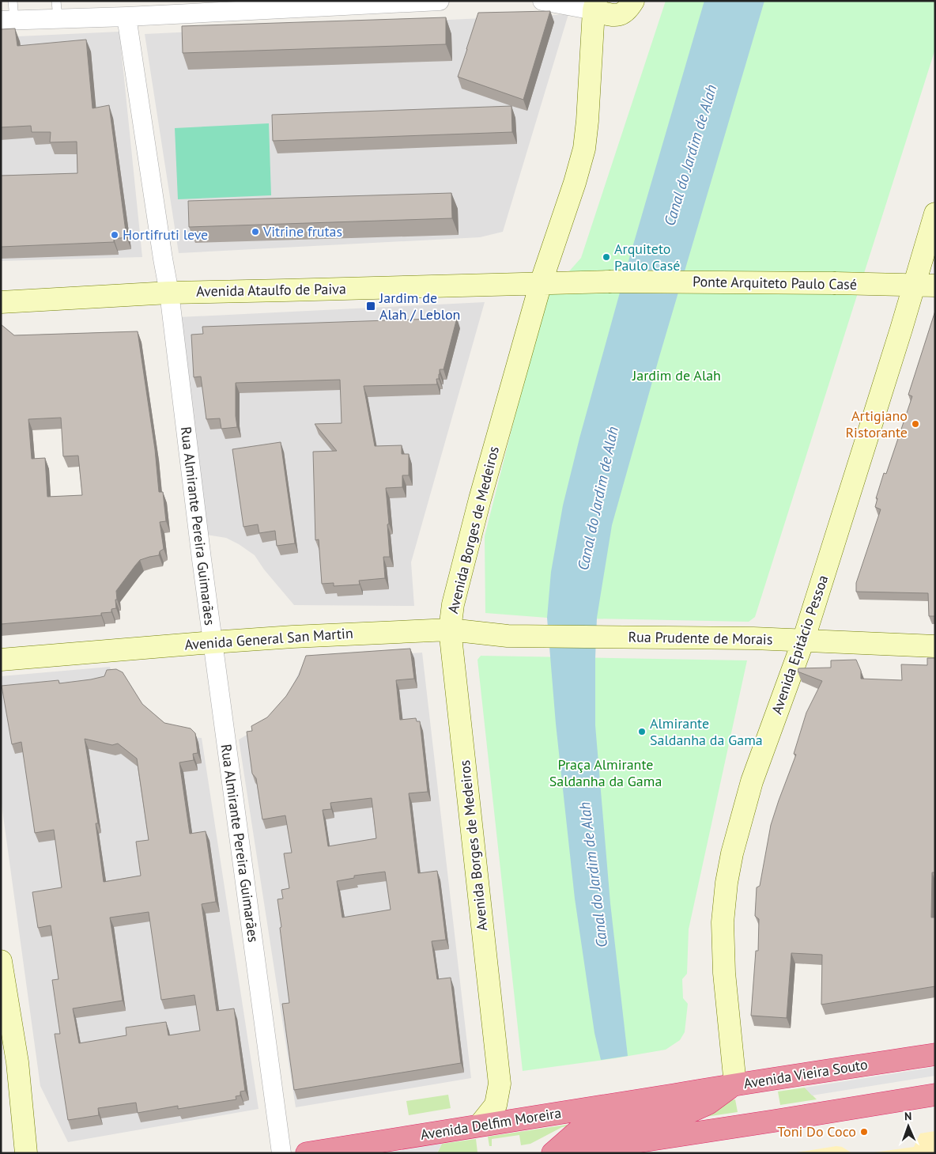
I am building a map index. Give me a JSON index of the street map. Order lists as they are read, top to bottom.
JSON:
{
  "streets": {
    "highway": ["Avenida Vieira Souto", "Avenida Delfim Moreira"],
    "main road": [
      "Ponte Arquiteto Paulo Casé",
      "Avenida Ataulfo de Paiva",
      "Avenida Borges de Medeiros",
      "Rua Prudente de Morais",
      "Avenida General San Martin",
      "Avenida Epitácio Pessoa"
    ],
    "street": ["Rua Almirante Pereira Guimarães"]
  },
  "crossings": [
    ["Ponte Arquiteto Paulo Casé", "Avenida Ataulfo de Paiva"],
    ["Ponte Arquiteto Paulo Casé", "Avenida Borges de Medeiros"],
    ["Ponte Arquiteto Paulo Casé", "Avenida Epitácio Pessoa"],
    ["Avenida Ataulfo de Paiva", "Rua Almirante Pereira Guimarães"],
    ["Avenida Ataulfo de Paiva", "Avenida Borges de Medeiros"],
    ["Rua Almirante Pereira Guimarães", "Avenida General San Martin"],
    ["Avenida Borges de Medeiros", "Avenida General San Martin"],
    ["Avenida Borges de Medeiros", "Avenida Delfim Moreira"],
    ["Rua Prudente de Morais", "Avenida General San Martin"],
    ["Rua Prudente de Morais", "Avenida Epitácio Pessoa"],
    ["Avenida Epitácio Pessoa", "Avenida Vieira Souto"],
    ["Avenida Vieira Souto", "Avenida Delfim Moreira"]
  ],
  "water": ["Canal do Jardim de Alah"],
  "parks": ["Jardim de Alah", "Praça Almirante Saldanha da Gama"],
  "places": {
    "other": [
      "Vitrine frutas",
      "Hortifruti leve",
      "Arquiteto Paulo Casé",
      "Artigiano Ristorante",
      "Almirante Saldanha da Gama",
      "Toni Do Coco"
    ],
    "transit": ["Jardim de Alah / Leblon"]
  },
  "north": "top"
}
